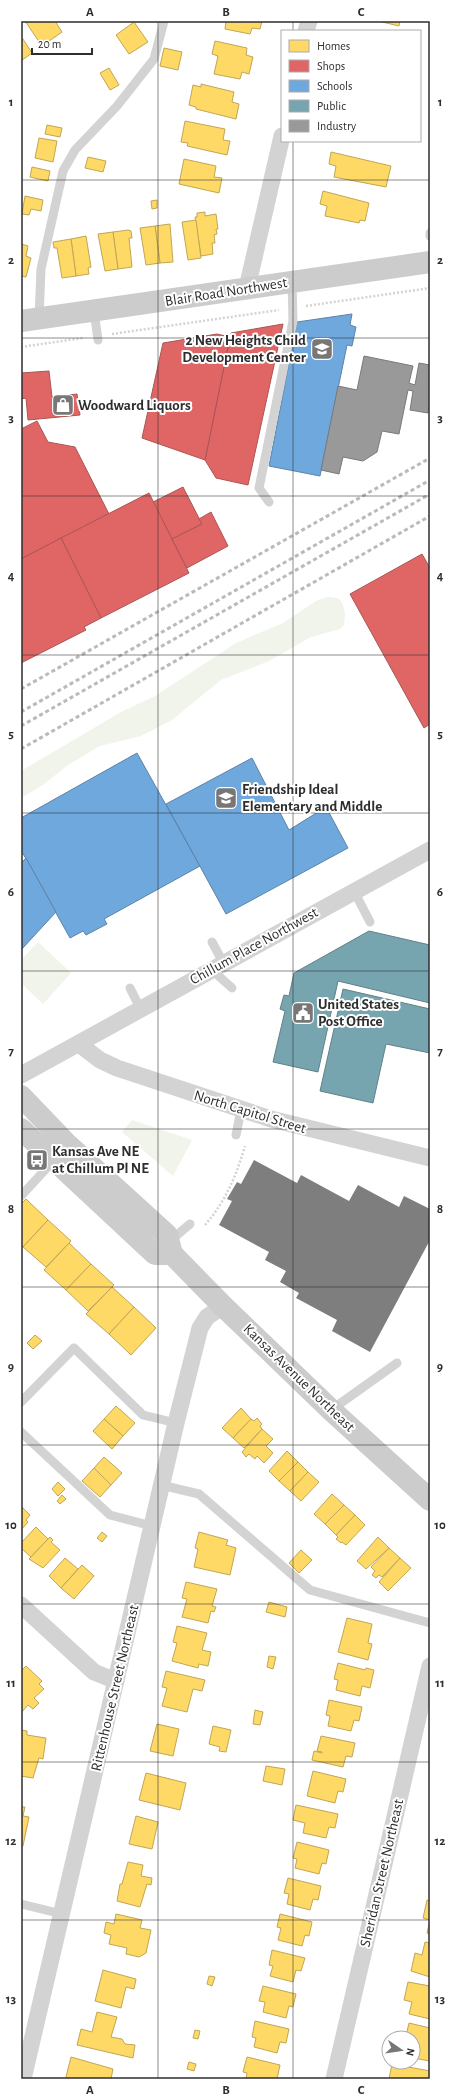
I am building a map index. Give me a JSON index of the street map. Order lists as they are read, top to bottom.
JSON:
{
  "streets": {
    "street": [
      "Blair Road Northwest",
      "Chillum Place Northwest",
      "North Capitol Street",
      "Kansas Avenue Northeast",
      "Rittenhouse Street Northeast",
      "Sheridan Street Northeast"
    ]
  },
  "crossings": [
    ["Chillum Place Northwest", "North Capitol Street"],
    ["Kansas Avenue Northeast", "Rittenhouse Street Northeast"]
  ],
  "places": {
    "school or university": ["2 New Heights Child Development Center", "Friendship Ideal Elementary and Middle"],
    "shop": ["Woodward Liquors"],
    "public building": ["United States Post Office"],
    "bus stop": ["Kansas Ave NE at Chillum Pl NE"]
  },
  "legend": [
    "Homes",
    "Shops",
    "Schools",
    "Public",
    "Industry"
  ],
  "scale_bar": "20 m",
  "north": "right",
  "grid": {
    "columns": ["A", "B", "C"],
    "rows": [
      "1",
      "2",
      "3",
      "4",
      "5",
      "6",
      "7",
      "8",
      "9",
      "10",
      "11",
      "12",
      "13"
    ]
  }
}
